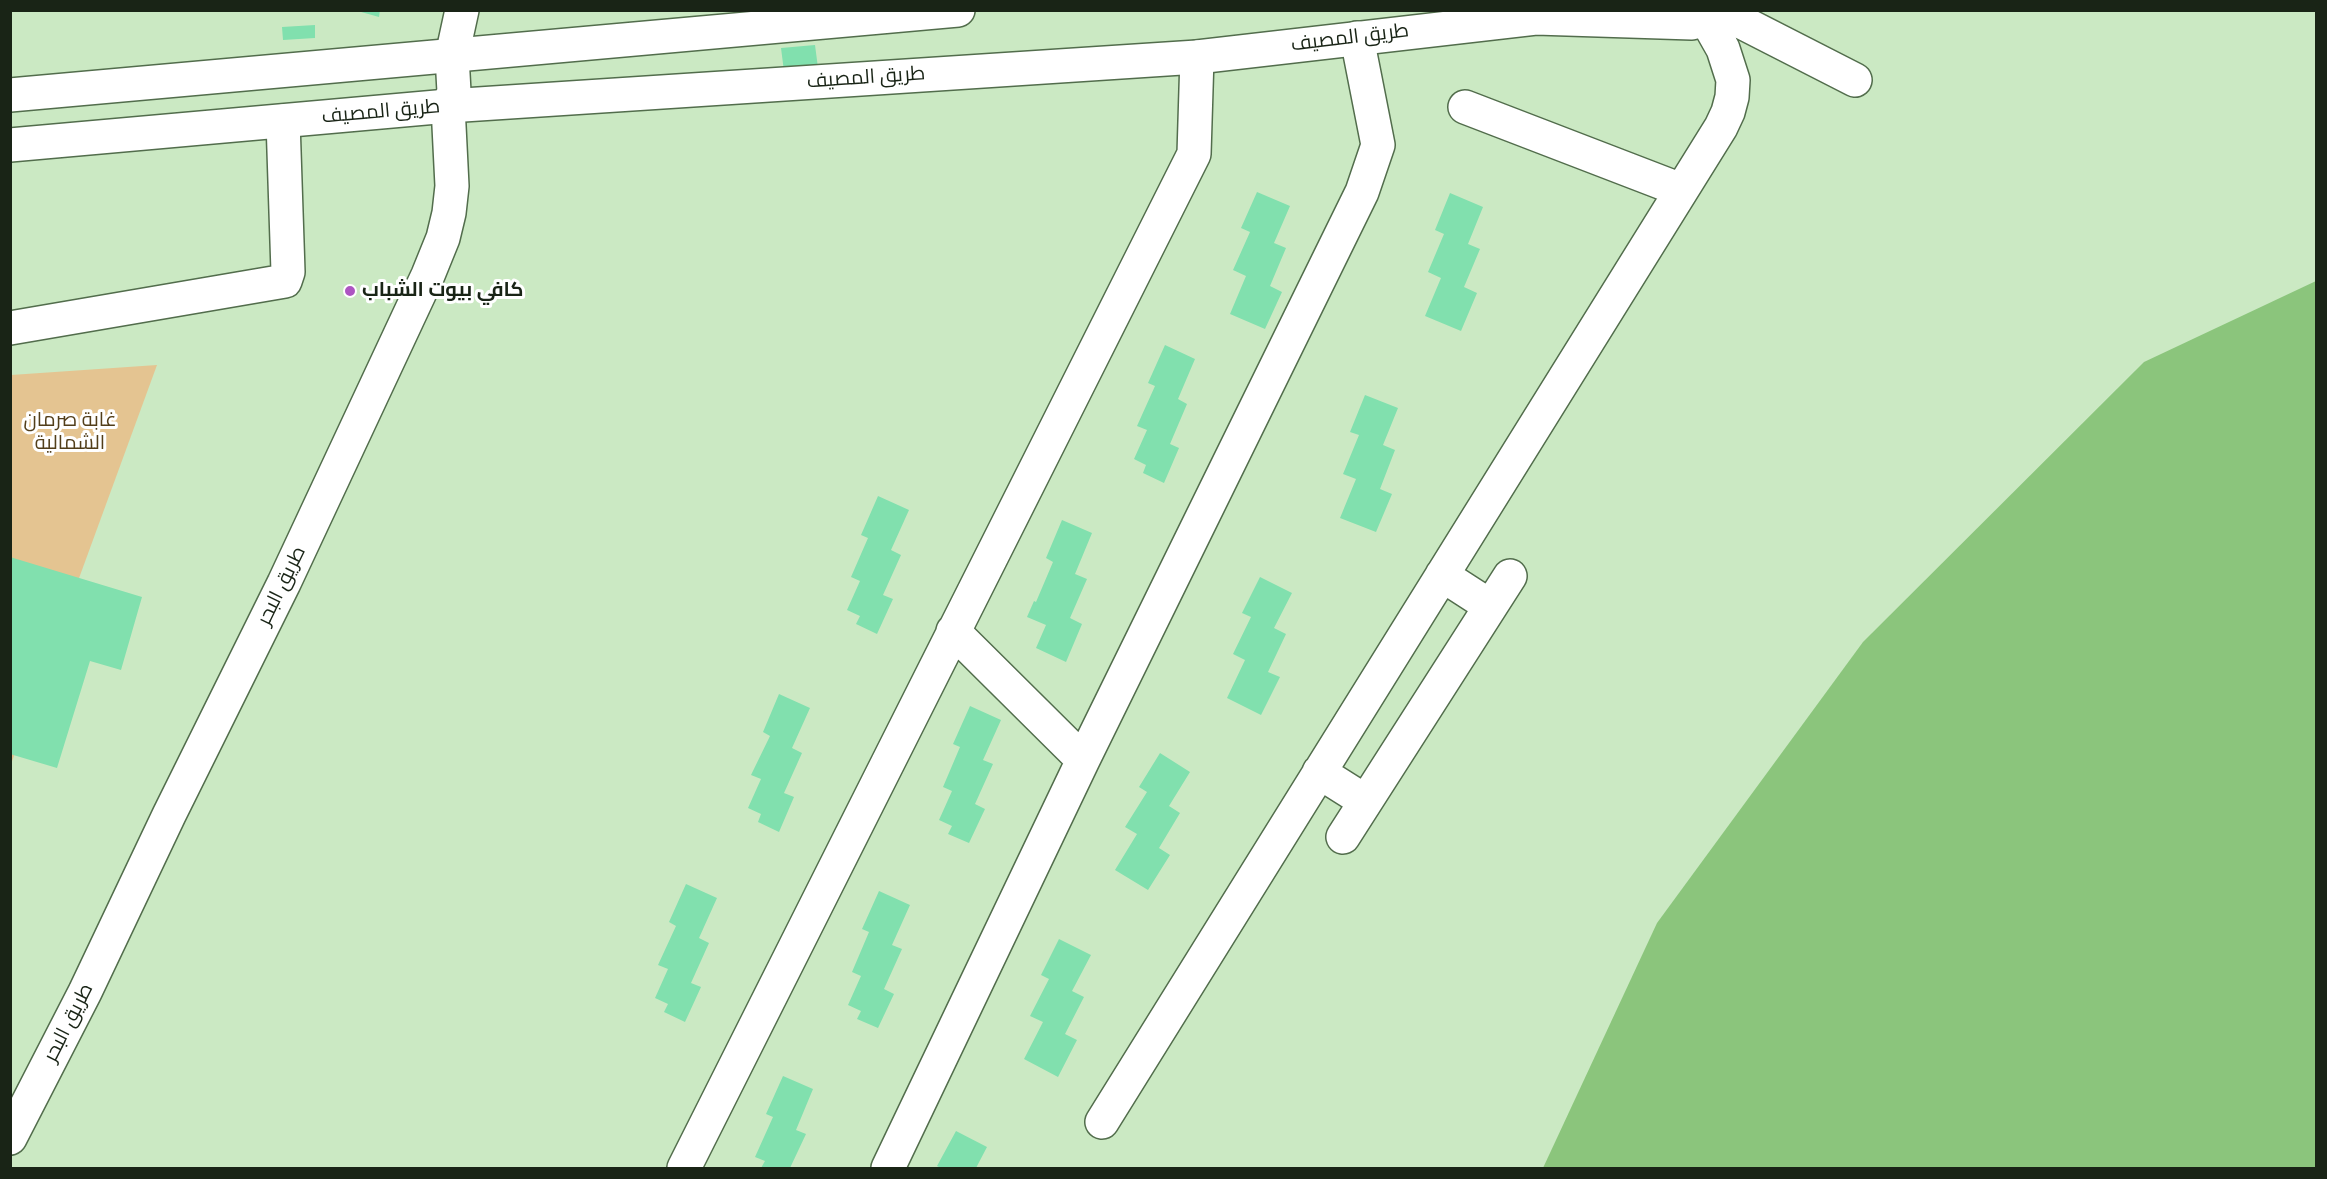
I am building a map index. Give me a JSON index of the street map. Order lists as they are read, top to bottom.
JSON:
{
  "streets": {
    "street": ["طريق المصيف", "طريق البحر"]
  },
  "crossings": [
    ["طريق المصيف", "طريق البحر"]
  ],
  "parks": ["غابة صرمان الشمالية"],
  "places": ["كافي بيوت الشباب"]
}
